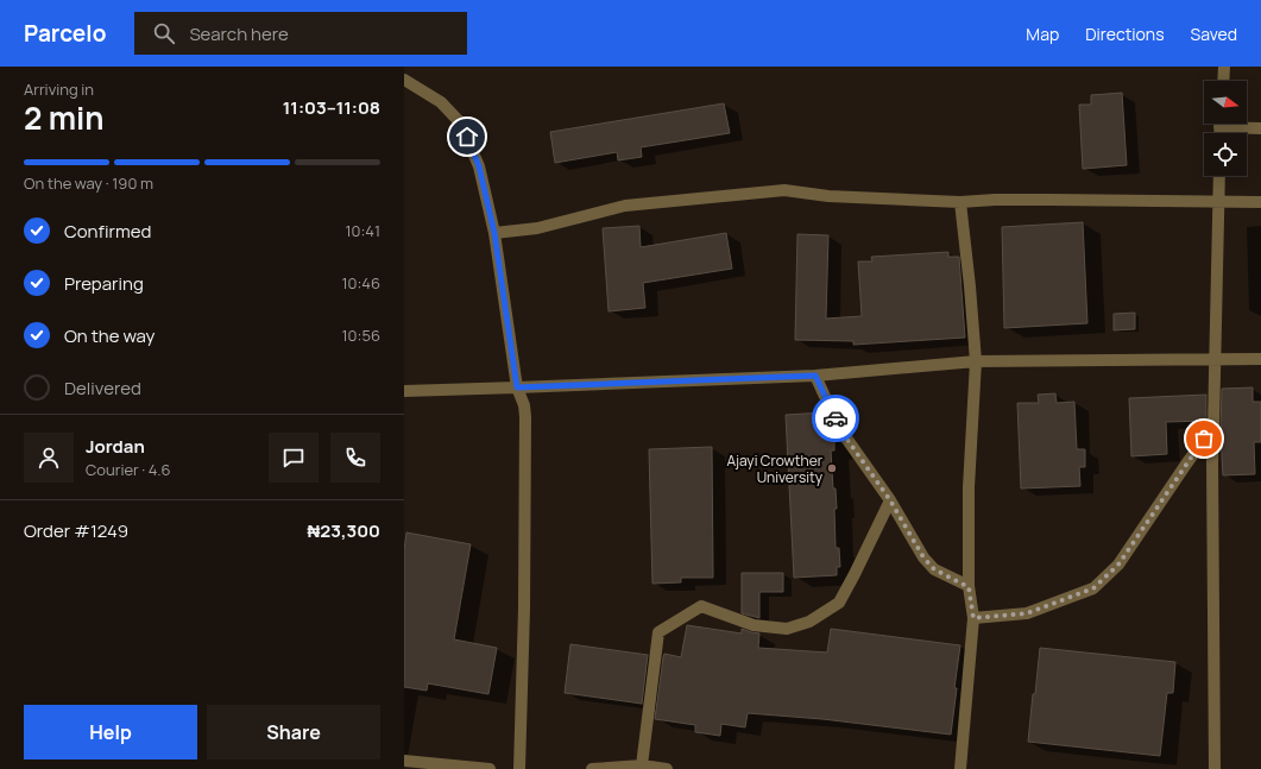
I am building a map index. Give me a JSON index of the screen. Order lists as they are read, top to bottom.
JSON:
{
  "places": ["Ajayi Crowther University"],
  "north": "right",
  "page": {
    "header": "Parcelo",
    "search": "Search here",
    "nav": ["Map", "Directions", "Saved"],
    "heading": ["2 min", "Arriving in", "11:03–11:08"],
    "panel": [
      "Jordan",
      "Courier · 4.6",
      "Order #1249",
      "₦23,300"
    ],
    "bar": "On the way · 190 m",
    "list": [
      ["Confirmed", "10:41"],
      ["Preparing", "10:46"],
      ["On the way", "10:56"],
      "Delivered"
    ],
    "buttons": ["Help", "Share"]
  }
}
